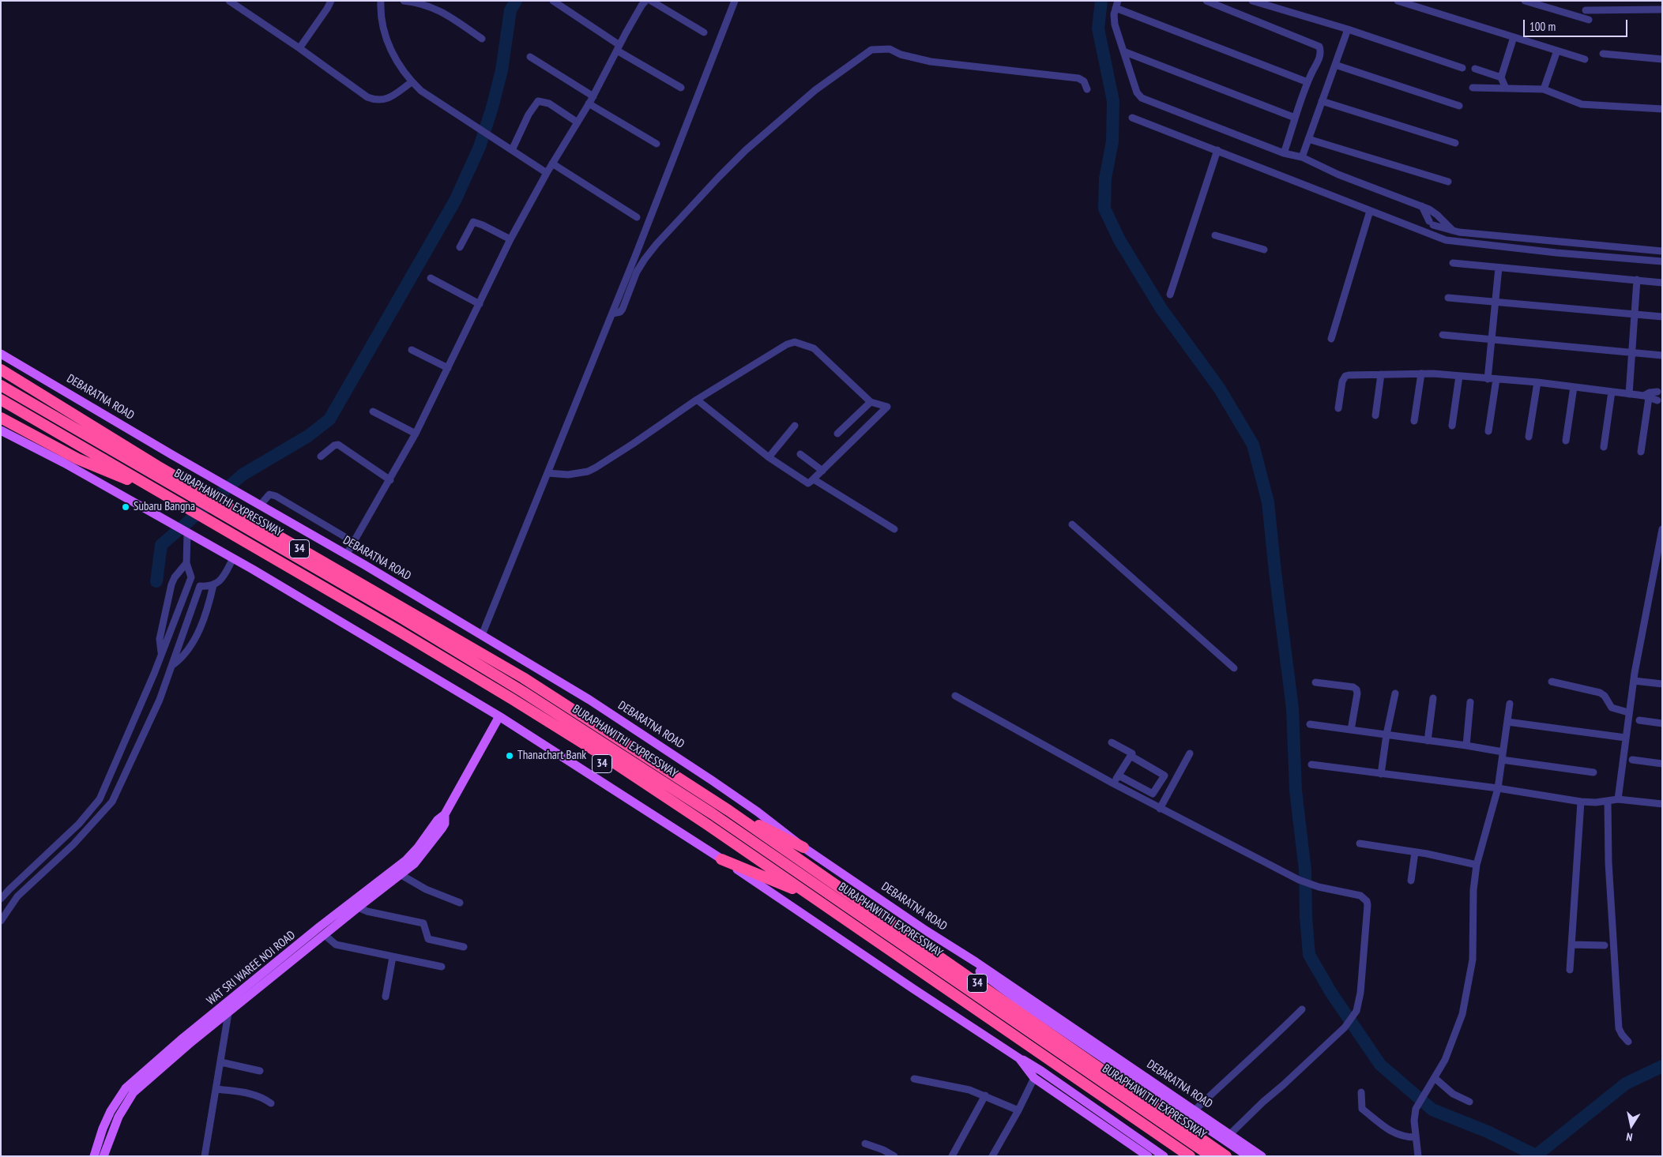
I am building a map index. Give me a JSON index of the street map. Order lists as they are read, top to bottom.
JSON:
{
  "streets": {
    "highway": ["BURAPHAWITHI EXPRESSWAY", "34"],
    "main road": ["DEBARATNA ROAD", "WAT SRI WAREE NOI ROAD"]
  },
  "crossings": [
    ["34", "WAT SRI WAREE NOI ROAD"]
  ],
  "places": ["Subaru Bangna", "Thanachart Bank"],
  "scale_bar": "100 m",
  "north": "bottom"
}
